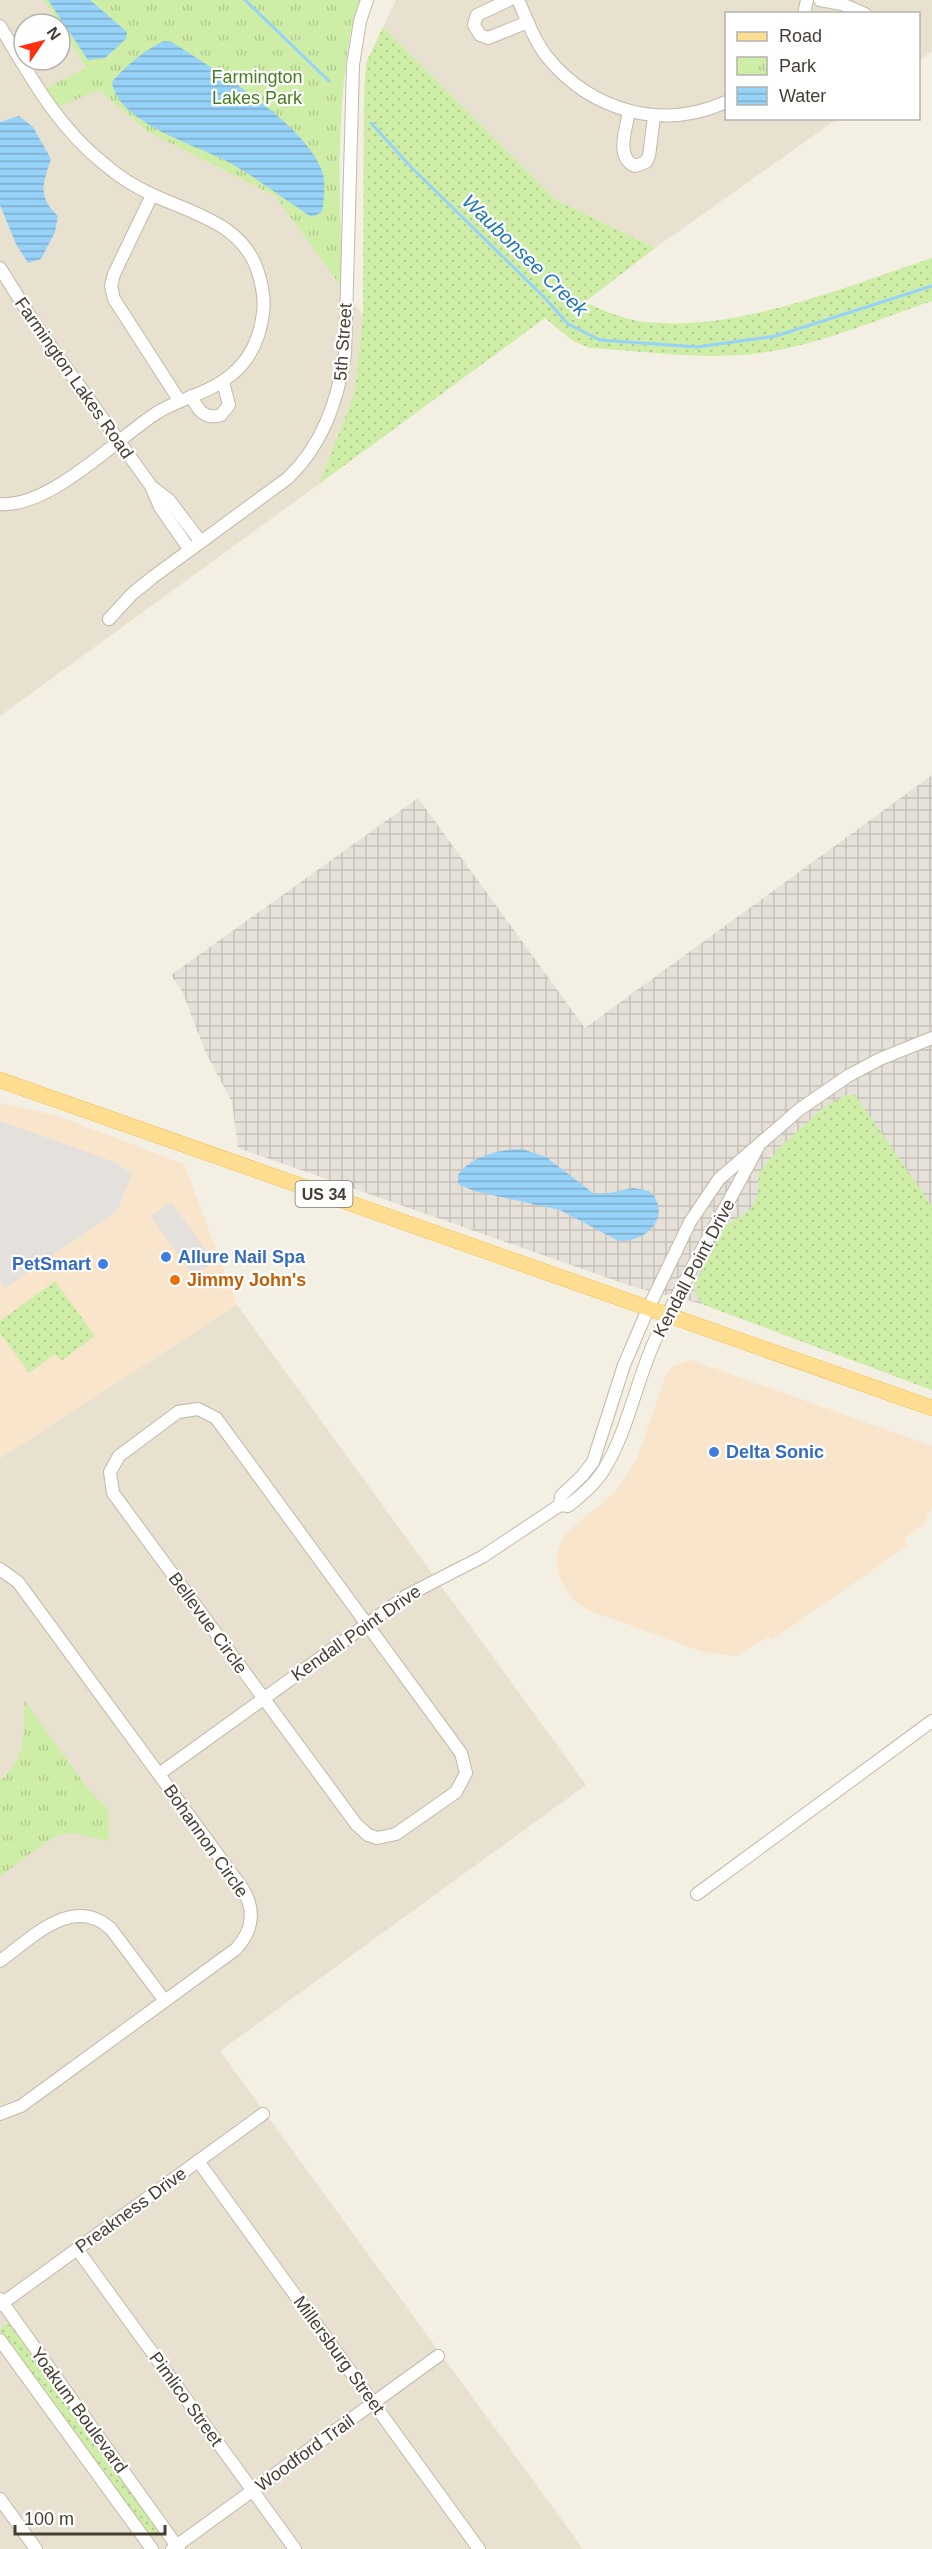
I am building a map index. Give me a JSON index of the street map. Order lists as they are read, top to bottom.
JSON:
{
  "streets": {
    "main road": ["US 34"],
    "street": [
      "5th Street",
      "Farmington Lakes Road",
      "Kendall Point Drive",
      "Bellevue Circle",
      "Bohannon Circle",
      "Preakness Drive",
      "Millersburg Street",
      "Pimlico Street",
      "Yoakum Boulevard",
      "Woodford Trail"
    ]
  },
  "crossings": [
    ["5th Street", "Farmington Lakes Road"],
    ["US 34", "Kendall Point Drive"],
    ["Kendall Point Drive", "Bellevue Circle"],
    ["Kendall Point Drive", "Bohannon Circle"],
    ["Preakness Drive", "Millersburg Street"],
    ["Preakness Drive", "Pimlico Street"],
    ["Preakness Drive", "Yoakum Boulevard"],
    ["Millersburg Street", "Woodford Trail"],
    ["Pimlico Street", "Woodford Trail"],
    ["Yoakum Boulevard", "Woodford Trail"]
  ],
  "water": ["Waubonsee Creek"],
  "parks": ["Farmington Lakes Park"],
  "places": [
    "Allure Nail Spa",
    "PetSmart",
    "Jimmy John's",
    "Delta Sonic"
  ],
  "legend": ["Road", "Park", "Water"],
  "scale_bar": "100 m",
  "north": "top right"
}
